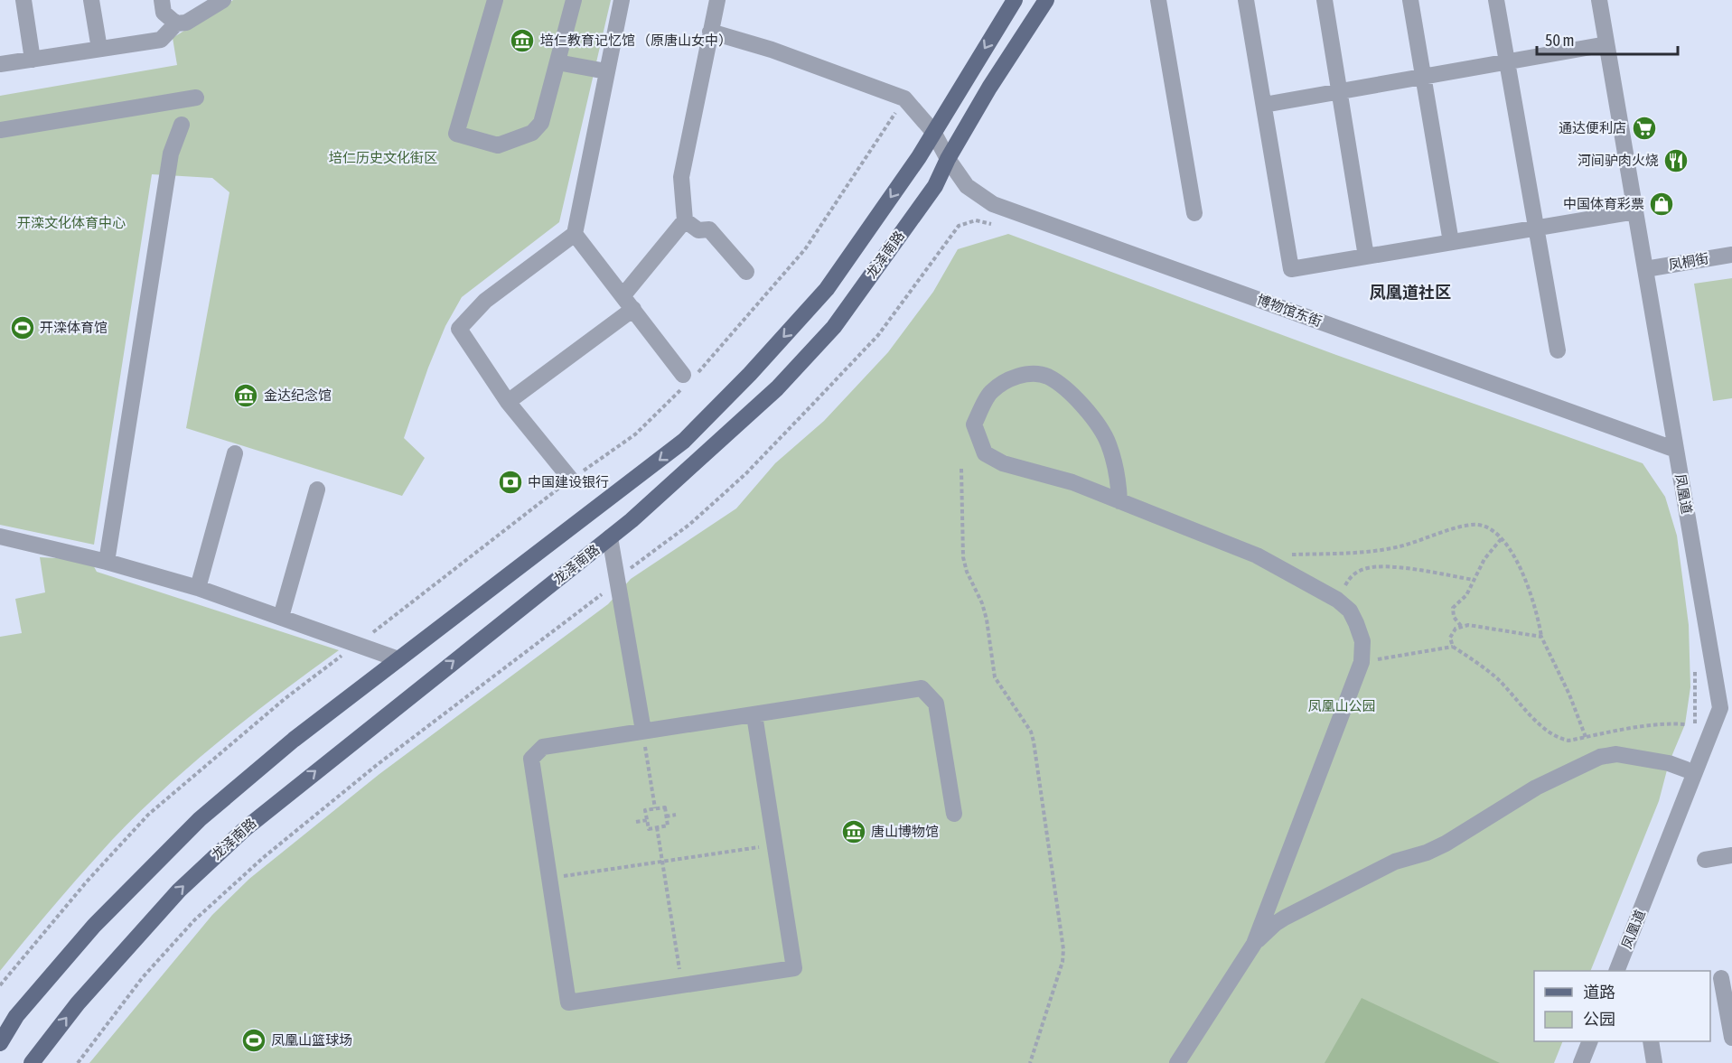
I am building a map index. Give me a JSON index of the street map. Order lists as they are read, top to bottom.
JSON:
{
  "streets": {
    "main road": ["龙泽南路"],
    "street": ["凤桐街", "博物馆东街", "凤凰道"]
  },
  "crossings": [
    ["龙泽南路", "博物馆东街"],
    ["凤桐街", "凤凰道"],
    ["博物馆东街", "凤凰道"]
  ],
  "districts": ["凤凰道社区"],
  "parks": ["培仁历史文化街区", "开滦文化体育中心", "凤凰山公园"],
  "places": {
    "museum": ["培仁教育记忆馆 （原唐山女中）", "金达纪念馆", "唐山博物馆"],
    "supermarket": ["通达便利店"],
    "restaurant": ["河间驴肉火烧"],
    "shop": ["中国体育彩票"],
    "sports": ["开滦体育馆", "凤凰山篮球场"],
    "bank": ["中国建设银行"]
  },
  "legend": ["道路", "公园"],
  "scale_bar": "50 m"
}
